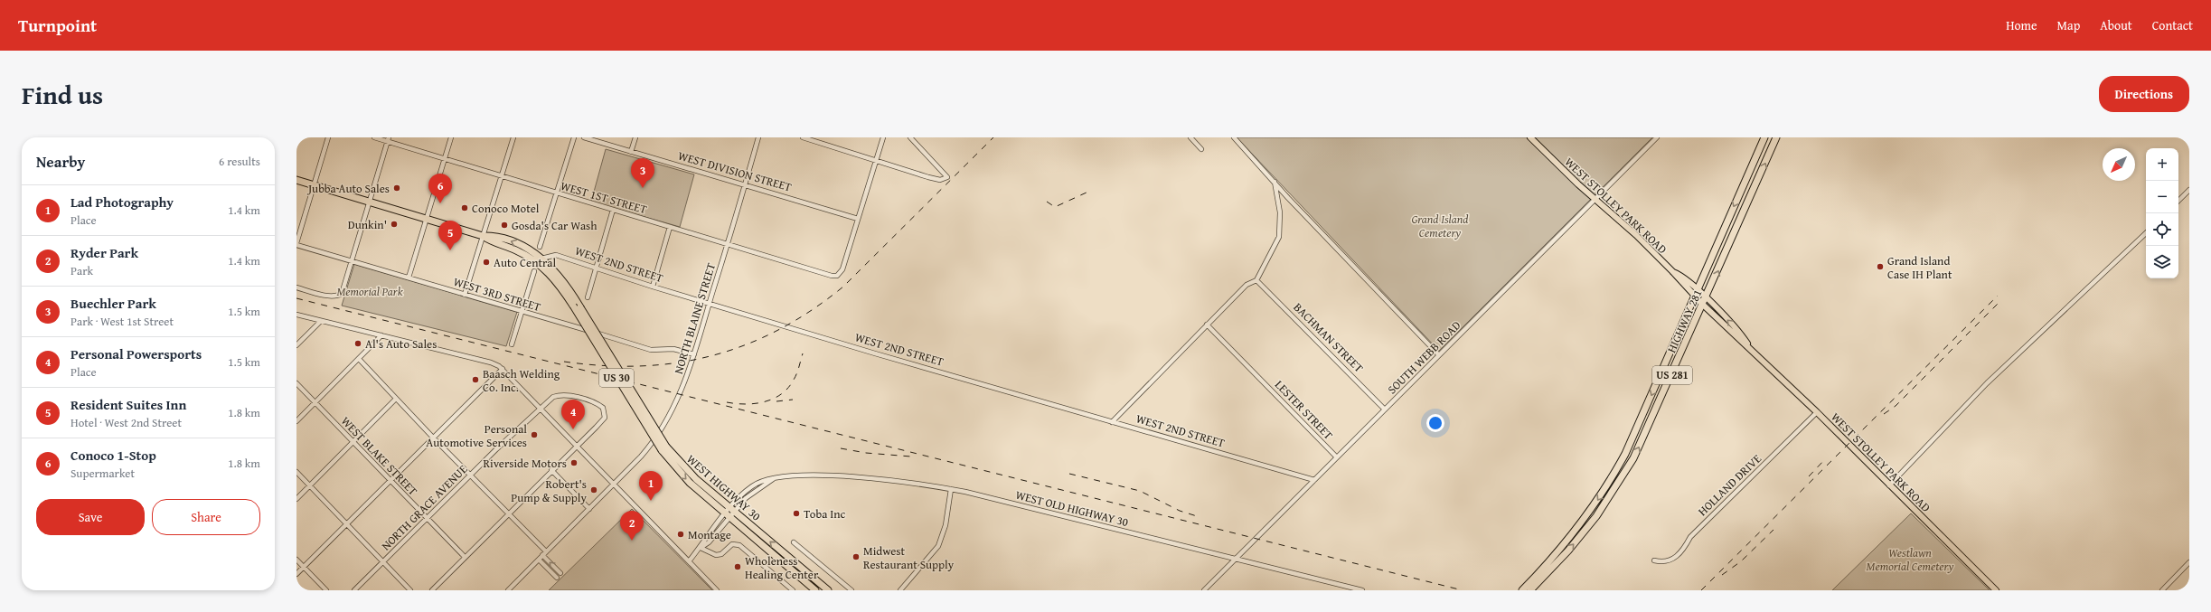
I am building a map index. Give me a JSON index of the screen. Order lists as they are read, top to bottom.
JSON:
{
  "streets": {
    "highway": [
      "HIGHWAY 281",
      "US 281",
      "US 30",
      "WEST HIGHWAY 30"
    ],
    "main road": ["WEST STOLLEY PARK ROAD"],
    "street": [
      "WEST DIVISION STREET",
      "WEST 1ST STREET",
      "WEST 2ND STREET",
      "WEST 3RD STREET",
      "NORTH BLAINE STREET",
      "BACHMAN STREET",
      "SOUTH WEBB ROAD",
      "LESTER STREET",
      "WEST BLAKE STREET",
      "HOLLAND DRIVE",
      "NORTH GRACE AVENUE",
      "WEST OLD HIGHWAY 30"
    ]
  },
  "crossings": [
    ["WEST DIVISION STREET", "WEST 1ST STREET"],
    ["WEST DIVISION STREET", "NORTH BLAINE STREET"],
    ["WEST 1ST STREET", "NORTH BLAINE STREET"],
    ["WEST STOLLEY PARK ROAD", "HIGHWAY 281"],
    ["WEST STOLLEY PARK ROAD", "SOUTH WEBB ROAD"],
    ["WEST STOLLEY PARK ROAD", "HOLLAND DRIVE"],
    ["WEST 2ND STREET", "NORTH BLAINE STREET"],
    ["WEST 2ND STREET", "SOUTH WEBB ROAD"],
    ["WEST 2ND STREET", "US 30"],
    ["WEST 2ND STREET", "WEST HIGHWAY 30"],
    ["WEST 3RD STREET", "NORTH BLAINE STREET"],
    ["BACHMAN STREET", "SOUTH WEBB ROAD"],
    ["SOUTH WEBB ROAD", "LESTER STREET"],
    ["SOUTH WEBB ROAD", "WEST OLD HIGHWAY 30"],
    ["US 30", "WEST HIGHWAY 30"],
    ["WEST BLAKE STREET", "NORTH GRACE AVENUE"],
    ["WEST HIGHWAY 30", "WEST OLD HIGHWAY 30"]
  ],
  "parks": ["Grand Island Cemetery", "Memorial Park", "Westlawn Memorial Cemetery"],
  "places": [
    "Jubba Auto Sales",
    "Conoco Motel",
    "Dunkin'",
    "Gosda's Car Wash",
    "Auto Central",
    "Grand Island Case IH Plant",
    "Al's Auto Sales",
    "Baasch Welding Co. Inc.",
    "Personal Automotive Services",
    "Riverside Motors",
    "Robert's Pump & Supply",
    "Toba Inc",
    "Montage",
    "Midwest Restaurant Supply",
    "Wholeness Healing Center"
  ],
  "north": "bottom left",
  "page": {
    "header": "Turnpoint",
    "nav": [
      "Home",
      "Map",
      "About",
      "Contact"
    ],
    "title": "Find us",
    "buttons": [
      "Directions",
      ["Save", "Share"]
    ],
    "heading": ["Nearby", "6 results"],
    "map_buttons": ["+", "−"],
    "pins": [
      "3",
      "6",
      "5",
      "4",
      "1",
      "2"
    ],
    "list": [
      {
        "mark": "1",
        "name": "Lad Photography",
        "note": "Place",
        "value": "1.4 km"
      },
      {
        "mark": "2",
        "name": "Ryder Park",
        "note": "Park",
        "value": "1.4 km"
      },
      {
        "mark": "3",
        "name": "Buechler Park",
        "note": "Park · West 1st Street",
        "value": "1.5 km"
      },
      {
        "mark": "4",
        "name": "Personal Powersports",
        "note": "Place",
        "value": "1.5 km"
      },
      {
        "mark": "5",
        "name": "Resident Suites Inn",
        "note": "Hotel · West 2nd Street",
        "value": "1.8 km"
      },
      {
        "mark": "6",
        "name": "Conoco 1-Stop",
        "note": "Supermarket",
        "value": "1.8 km"
      }
    ]
  }
}
